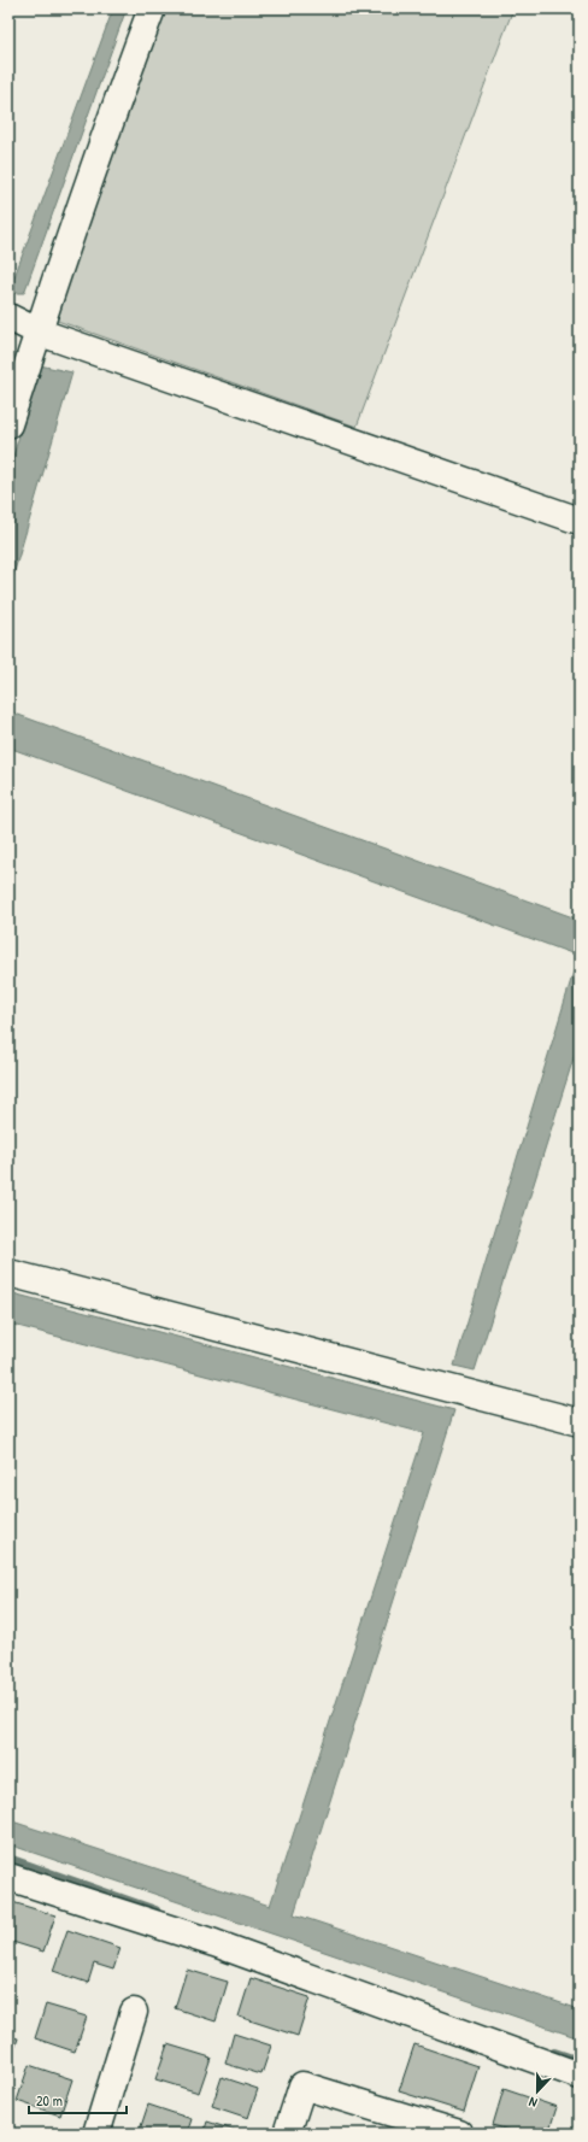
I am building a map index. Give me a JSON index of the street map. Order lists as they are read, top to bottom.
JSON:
{
  "scale_bar": "20 m",
  "north": "bottom"
}
